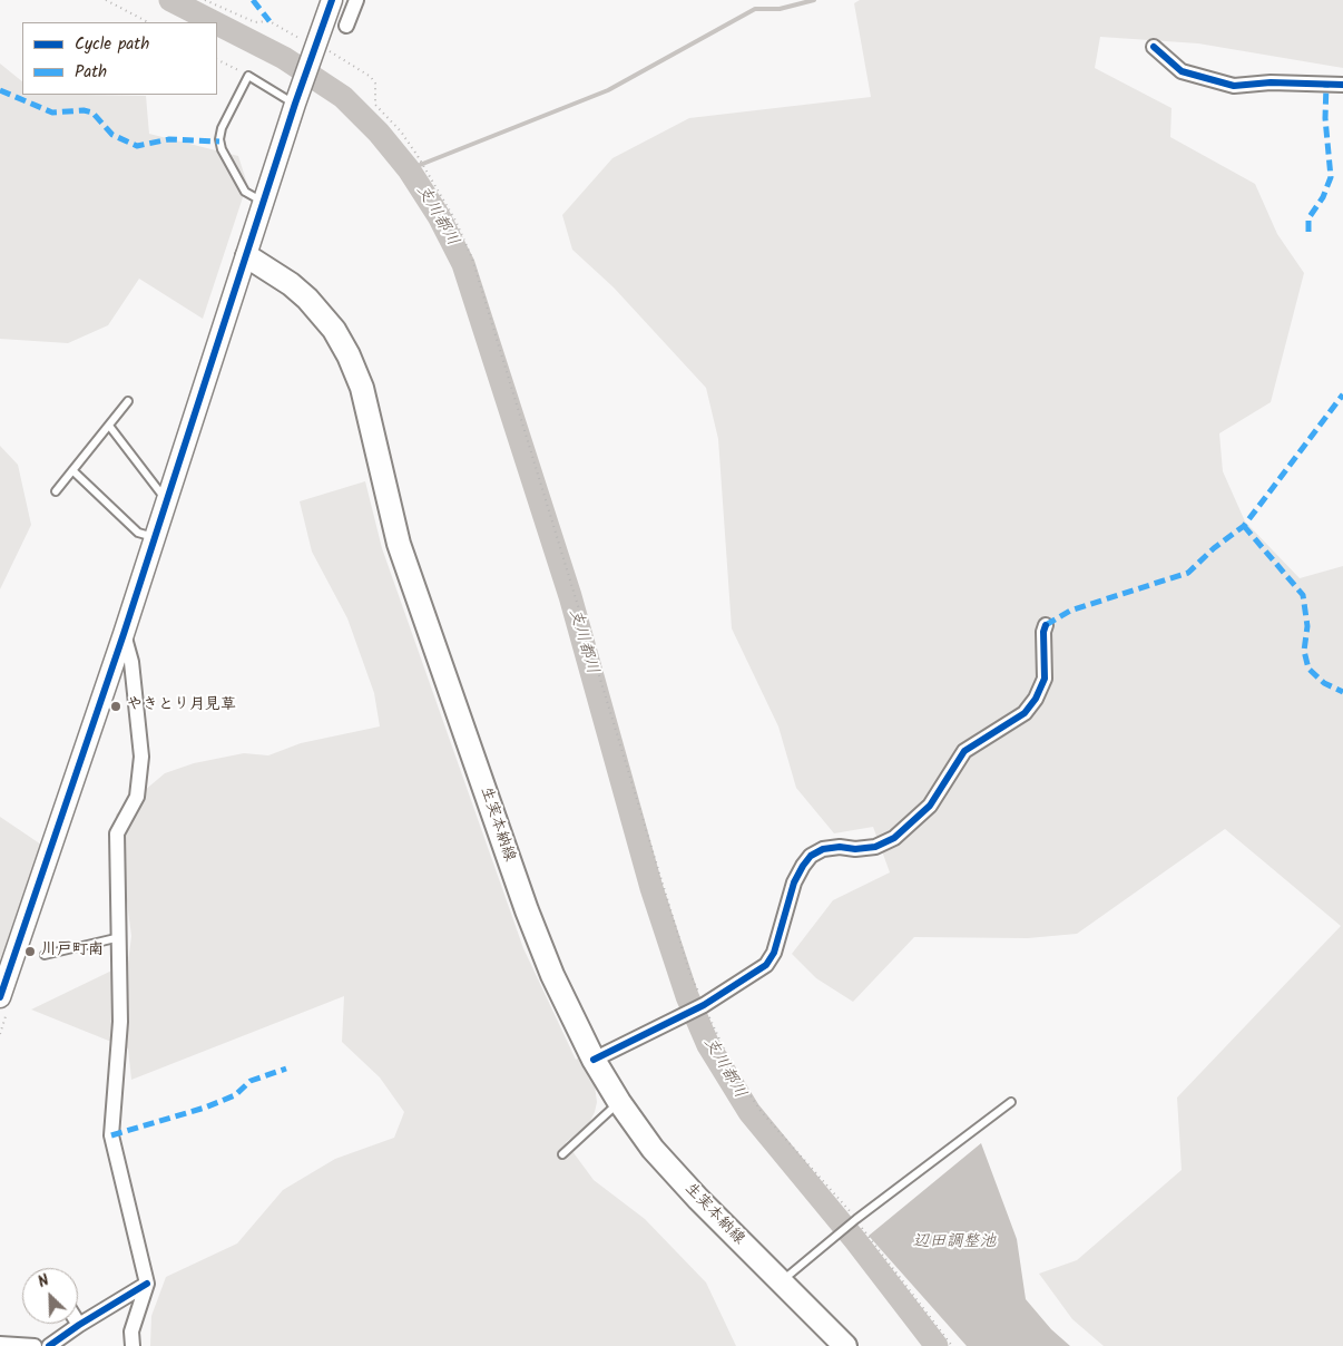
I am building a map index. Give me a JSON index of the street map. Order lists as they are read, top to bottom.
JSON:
{
  "streets": {
    "main road": ["生実本納線"]
  },
  "water": ["支川都川", "辺田調整池"],
  "places": ["やきとり月見草", "川戸町南"],
  "legend": ["Cycle path", "Path"],
  "north": "top left"
}
